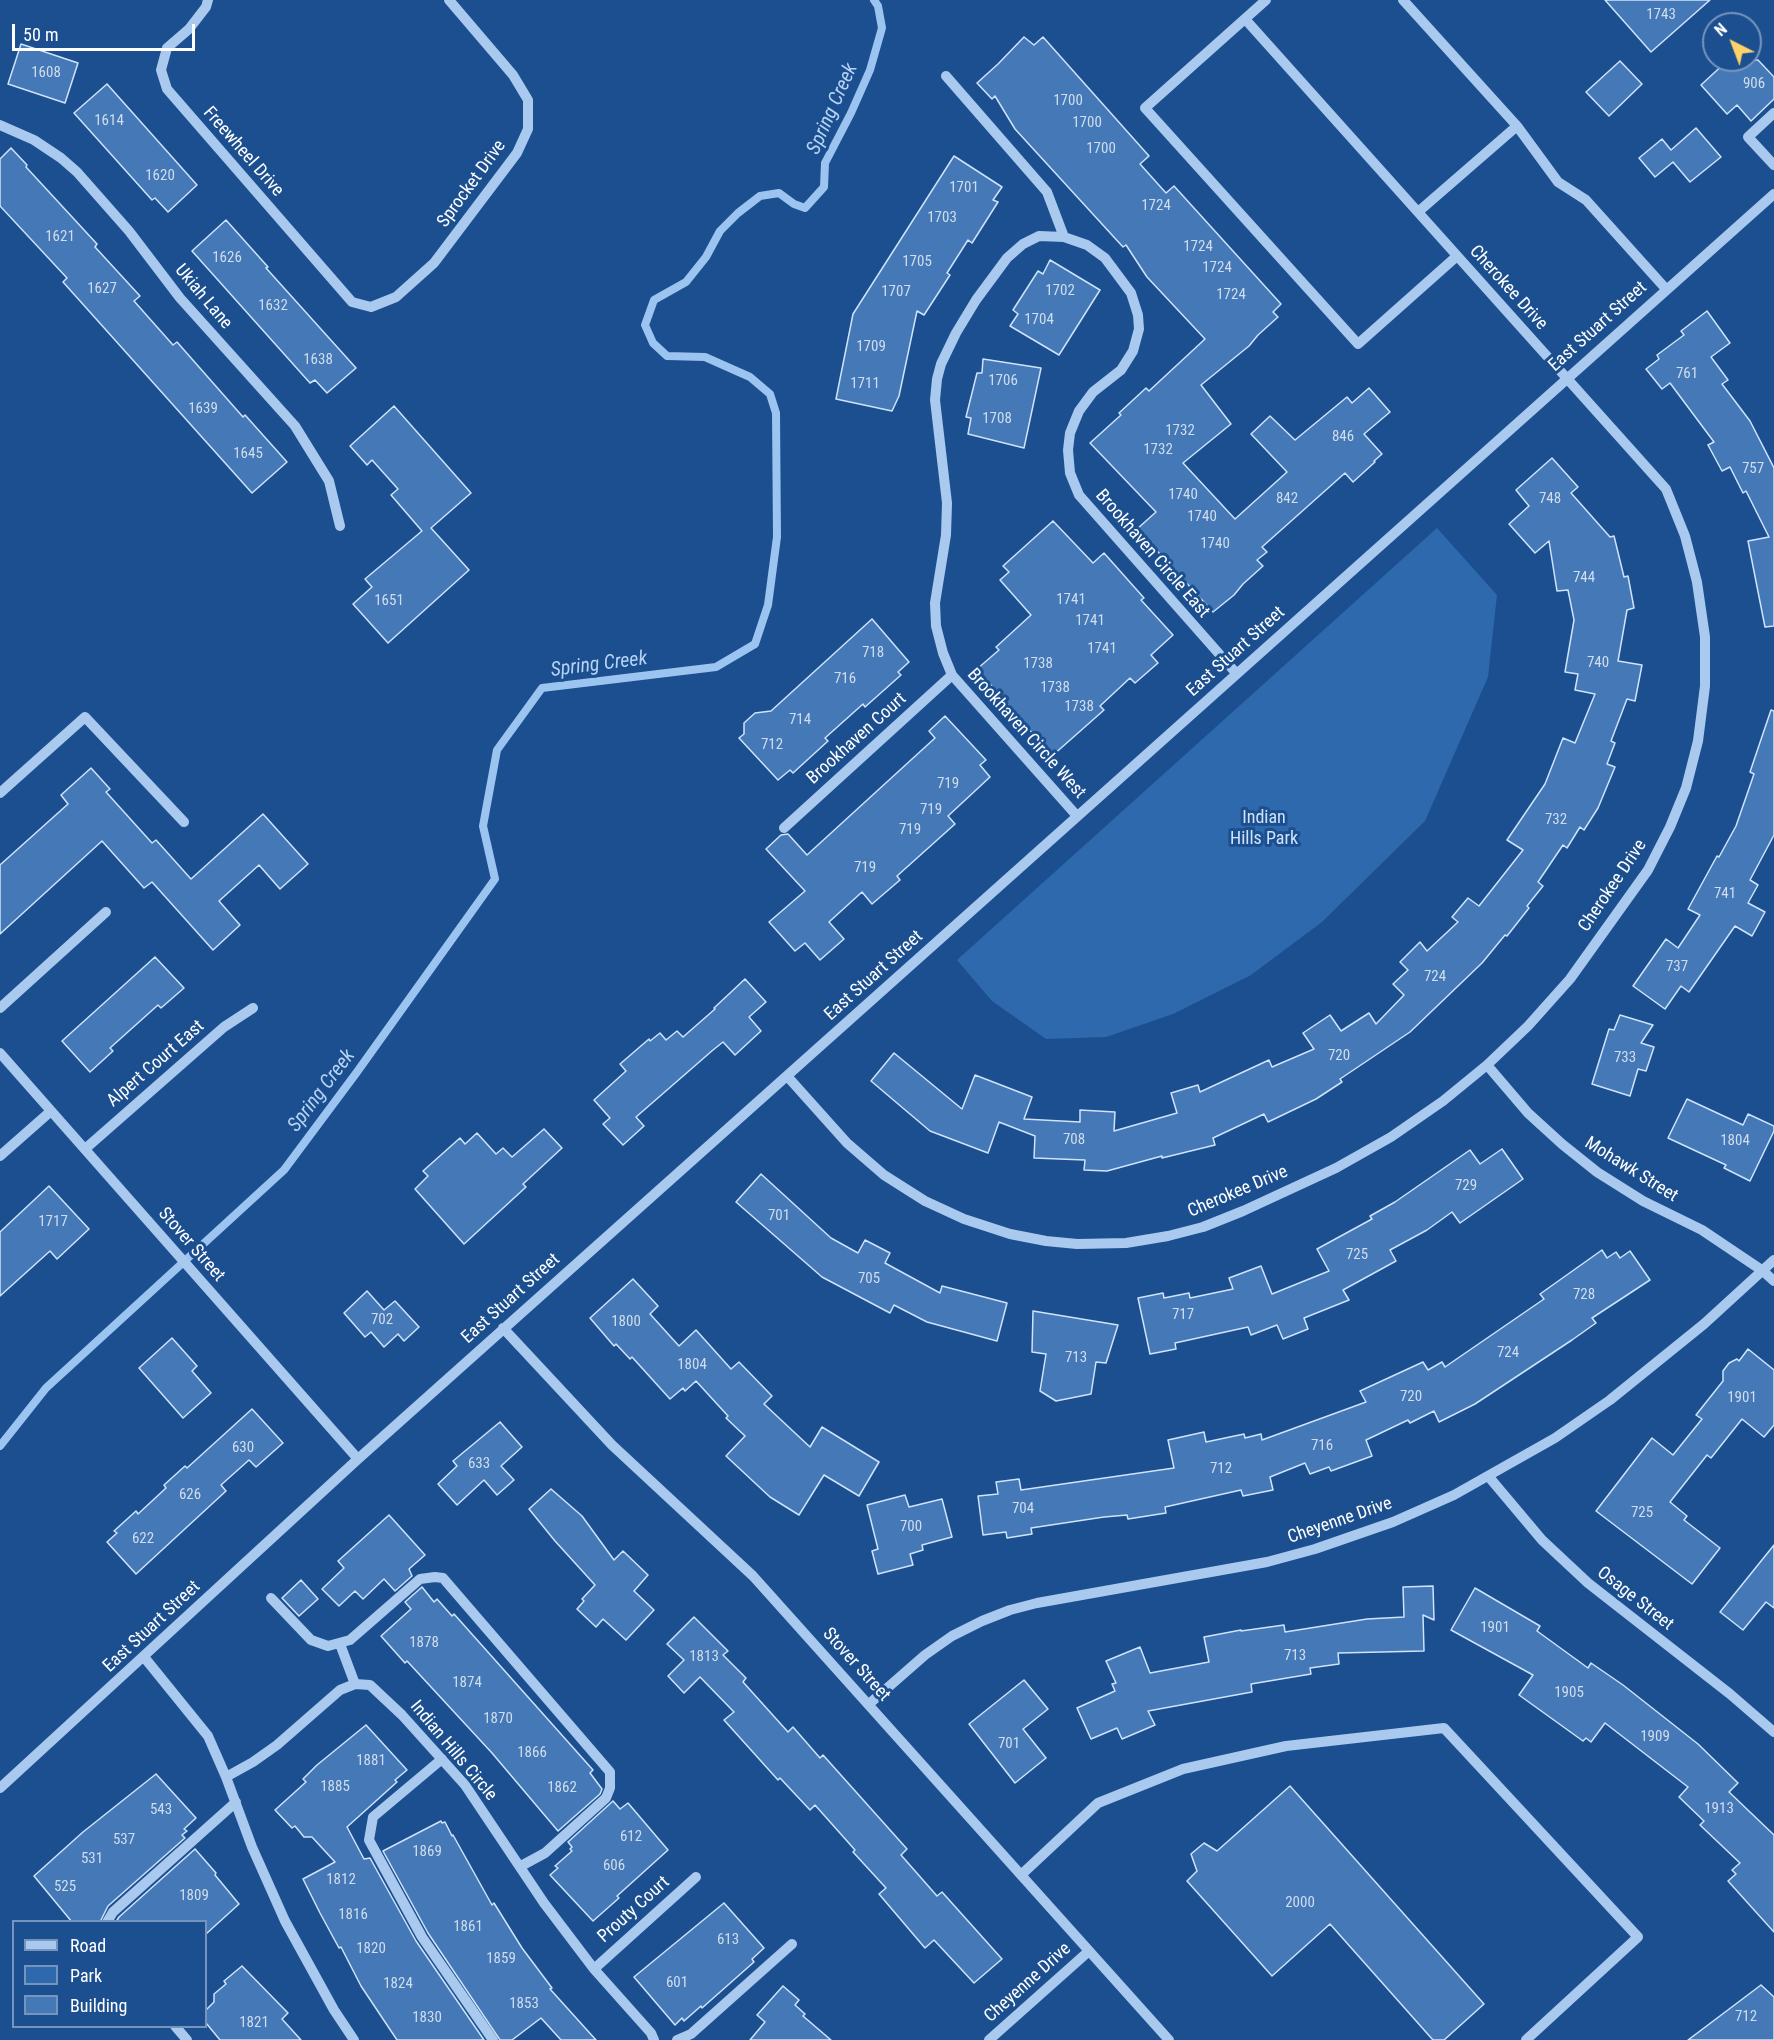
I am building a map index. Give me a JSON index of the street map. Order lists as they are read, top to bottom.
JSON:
{
  "streets": {
    "street": [
      "Freewheel Drive",
      "Sprocket Drive",
      "Cherokee Drive",
      "Ukiah Lane",
      "East Stuart Street",
      "Brookhaven Circle East",
      "Brookhaven Circle West",
      "Brookhaven Court",
      "Alpert Court East",
      "Mohawk Street",
      "Stover Street",
      "Cheyenne Drive",
      "Osage Street",
      "Indian Hills Circle",
      "Prouty Court"
    ]
  },
  "crossings": [
    ["Freewheel Drive", "Sprocket Drive"],
    ["Cherokee Drive", "East Stuart Street"],
    ["Cherokee Drive", "Mohawk Street"],
    ["East Stuart Street", "Brookhaven Circle East"],
    ["East Stuart Street", "Brookhaven Circle West"],
    ["East Stuart Street", "Stover Street"],
    ["Brookhaven Circle East", "Brookhaven Circle West"],
    ["Brookhaven Circle West", "Brookhaven Court"],
    ["Alpert Court East", "Stover Street"],
    ["Mohawk Street", "Cheyenne Drive"],
    ["Stover Street", "Cheyenne Drive"],
    ["Cheyenne Drive", "Osage Street"],
    ["Indian Hills Circle", "Prouty Court"]
  ],
  "water": ["Spring Creek"],
  "parks": ["Indian Hills Park"],
  "house_numbers": [
    "1743",
    "1608",
    "906",
    "1700",
    "1614",
    "1700",
    "1700",
    "1620",
    "1701",
    "1724",
    "1703",
    "1621",
    "1724",
    "1626",
    "1705",
    "1724",
    "1627",
    "1702",
    "1707",
    "1724",
    "1632",
    "1704",
    "1709",
    "1638",
    "761",
    "1706",
    "1711",
    "1639",
    "1708",
    "1732",
    "846",
    "1732",
    "1645",
    "757",
    "1740",
    "842",
    "748",
    "1740",
    "1740",
    "744",
    "1741",
    "1651",
    "1741",
    "1741",
    "718",
    "740",
    "1738",
    "716",
    "1738",
    "1738",
    "714",
    "712",
    "719",
    "719",
    "732",
    "719",
    "719",
    "741",
    "737",
    "724",
    "720",
    "733",
    "708",
    "1804",
    "729",
    "701",
    "1717",
    "725",
    "705",
    "728",
    "717",
    "702",
    "1800",
    "724",
    "713",
    "1804",
    "720",
    "1901",
    "716",
    "630",
    "633",
    "712",
    "626",
    "704",
    "725",
    "700",
    "622",
    "1901",
    "1878",
    "713",
    "1813",
    "1874",
    "1905",
    "1870",
    "1909",
    "701",
    "1866",
    "1881",
    "1885",
    "1862",
    "1913",
    "543",
    "612",
    "537",
    "1869",
    "531",
    "606",
    "1812",
    "525",
    "1809",
    "2000",
    "1816",
    "1861",
    "613",
    "1820",
    "1859",
    "601",
    "1824",
    "1853",
    "712",
    "1830",
    "1821"
  ],
  "legend": ["Road", "Park", "Building"],
  "scale_bar": "50 m",
  "north": "top left"
}
